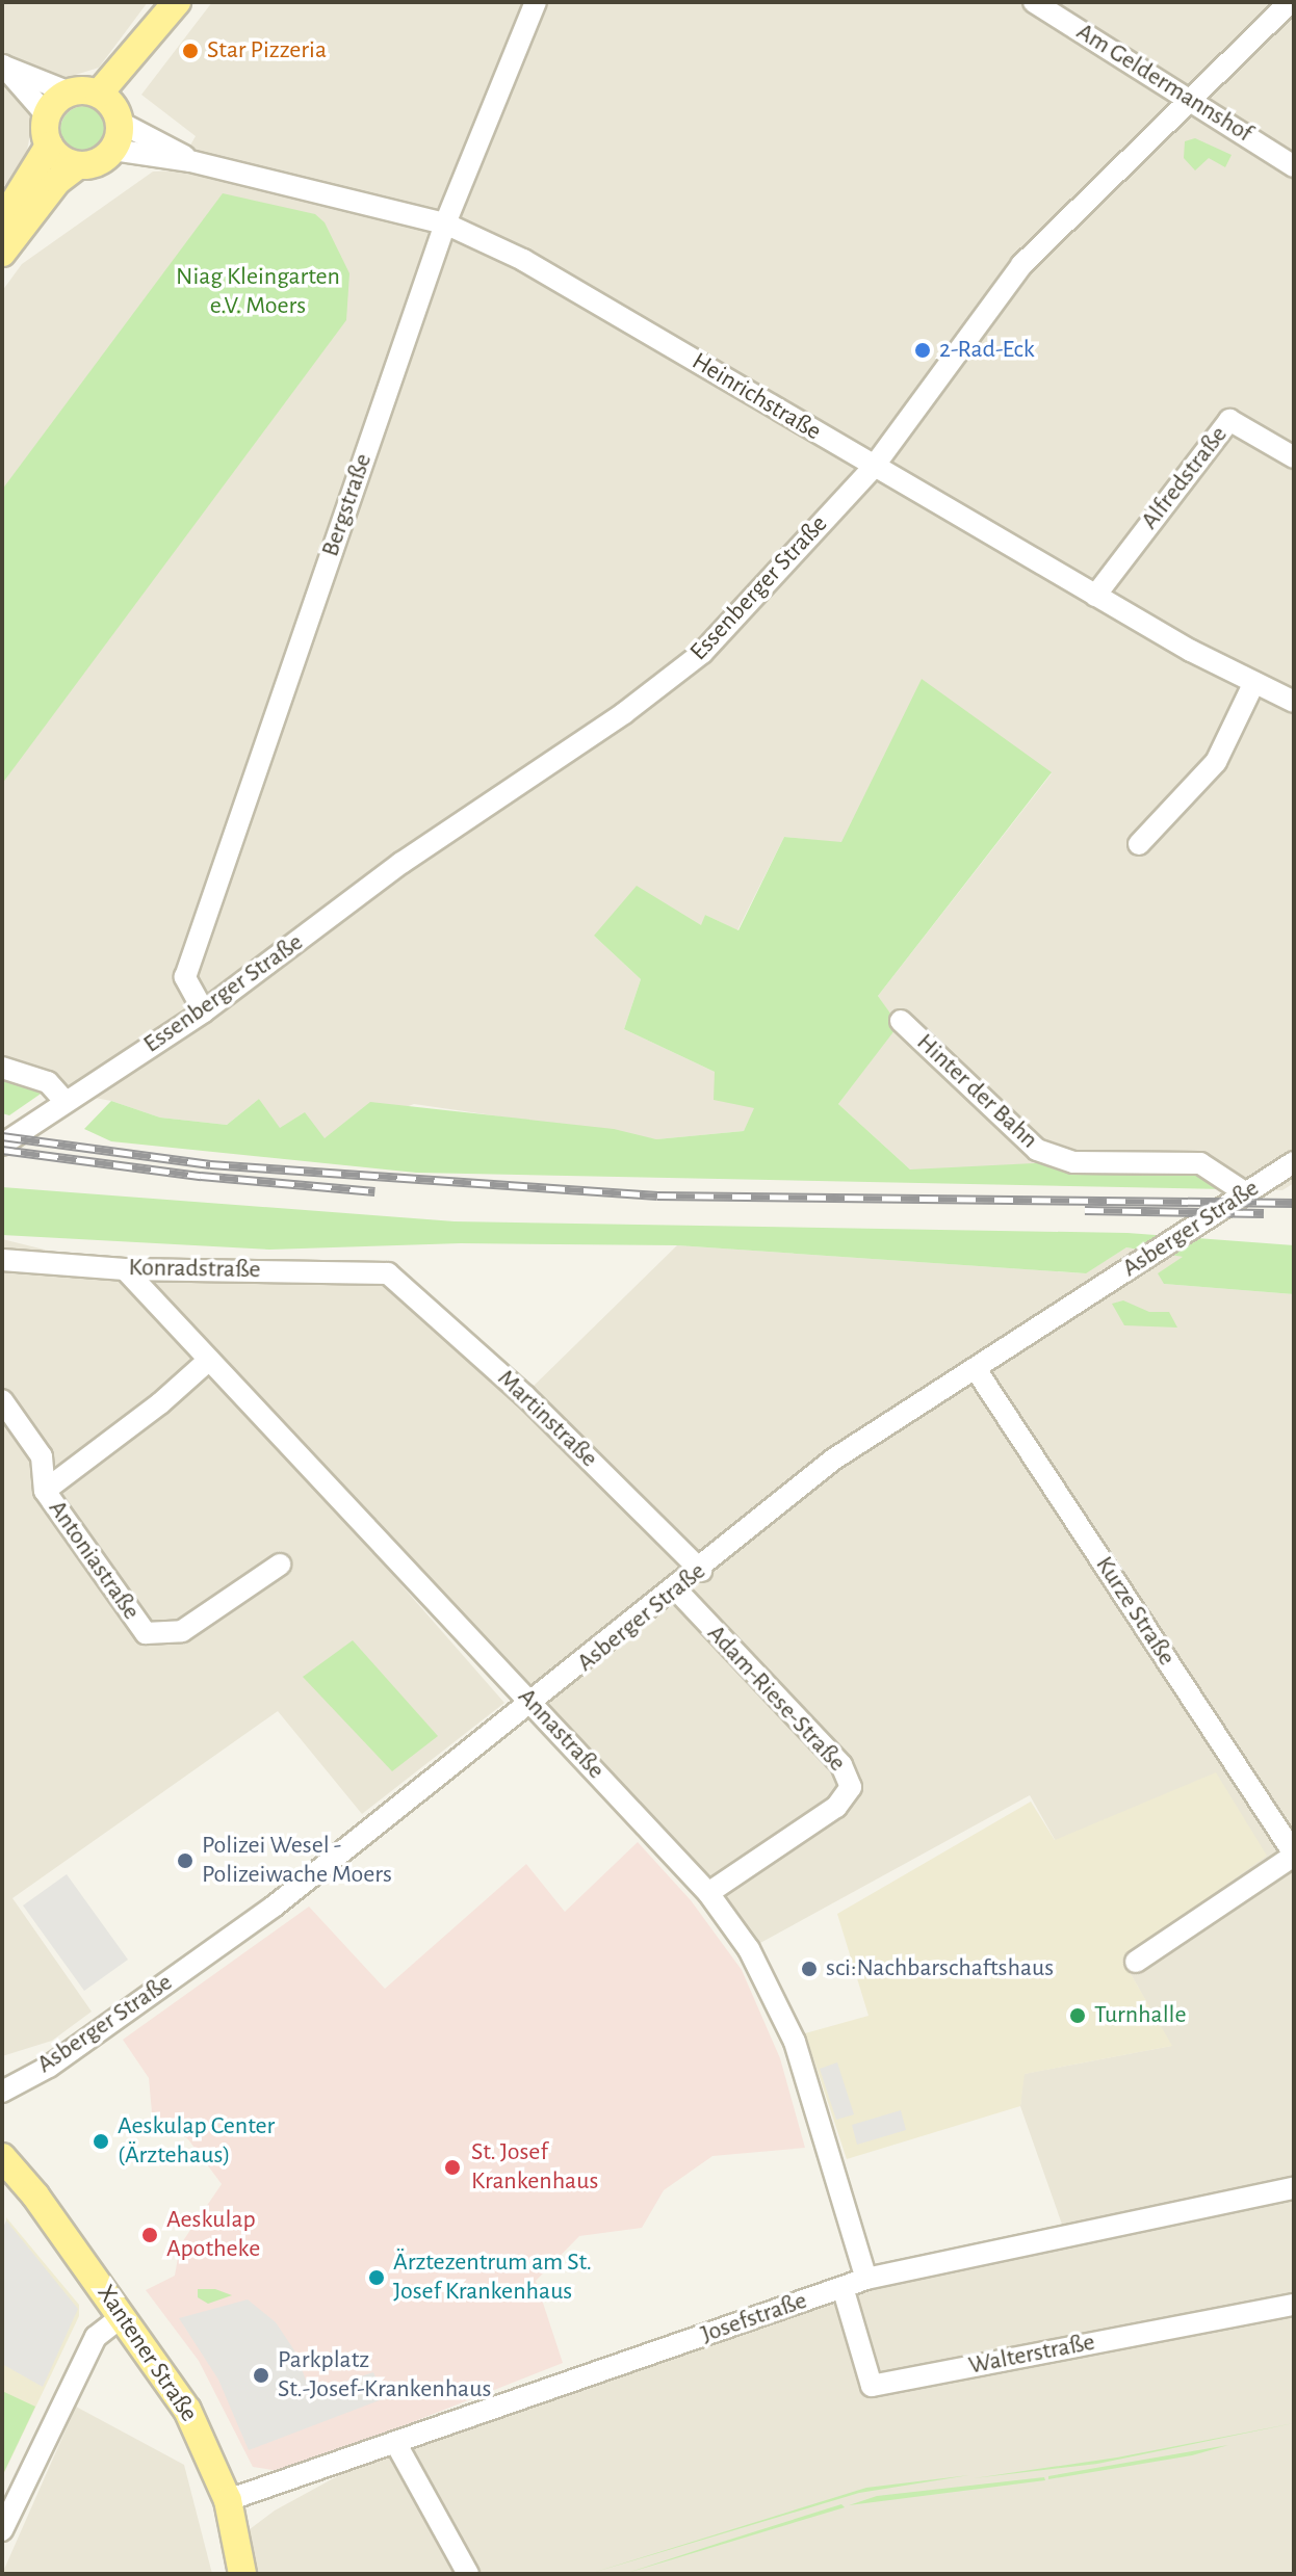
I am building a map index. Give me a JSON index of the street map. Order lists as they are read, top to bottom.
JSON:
{
  "streets": {
    "main road": ["Xantener Straße"],
    "street": [
      "Am Geldermannshof",
      "Heinrichstraße",
      "Alfredstraße",
      "Bergstraße",
      "Essenberger Straße",
      "Hinter der Bahn",
      "Asberger Straße",
      "Konradstraße",
      "Martinstraße",
      "Antoniastraße",
      "Kurze Straße",
      "Adam-Riese-Straße",
      "Annastraße",
      "Josefstraße",
      "Walterstraße"
    ]
  },
  "crossings": [
    ["Am Geldermannshof", "Essenberger Straße"],
    ["Heinrichstraße", "Alfredstraße"],
    ["Heinrichstraße", "Bergstraße"],
    ["Heinrichstraße", "Essenberger Straße"],
    ["Bergstraße", "Essenberger Straße"],
    ["Hinter der Bahn", "Asberger Straße"],
    ["Asberger Straße", "Martinstraße"],
    ["Asberger Straße", "Kurze Straße"],
    ["Asberger Straße", "Adam-Riese-Straße"],
    ["Asberger Straße", "Annastraße"],
    ["Konradstraße", "Martinstraße"],
    ["Konradstraße", "Annastraße"],
    ["Antoniastraße", "Annastraße"],
    ["Adam-Riese-Straße", "Annastraße"],
    ["Annastraße", "Josefstraße"],
    ["Josefstraße", "Xantener Straße"],
    ["Josefstraße", "Walterstraße"]
  ],
  "parks": ["Niag Kleingarten e.V. Moers"],
  "places": [
    "Star Pizzeria",
    "2-Rad-Eck",
    "Polizei Wesel - Polizeiwache Moers",
    "sci:Nachbarschaftshaus",
    "Turnhalle",
    "Aeskulap Center (Ärztehaus)",
    "St. Josef Krankenhaus",
    "Aeskulap Apotheke",
    "Ärztezentrum am St. Josef Krankenhaus",
    "Parkplatz St.-Josef-Krankenhaus"
  ]
}
